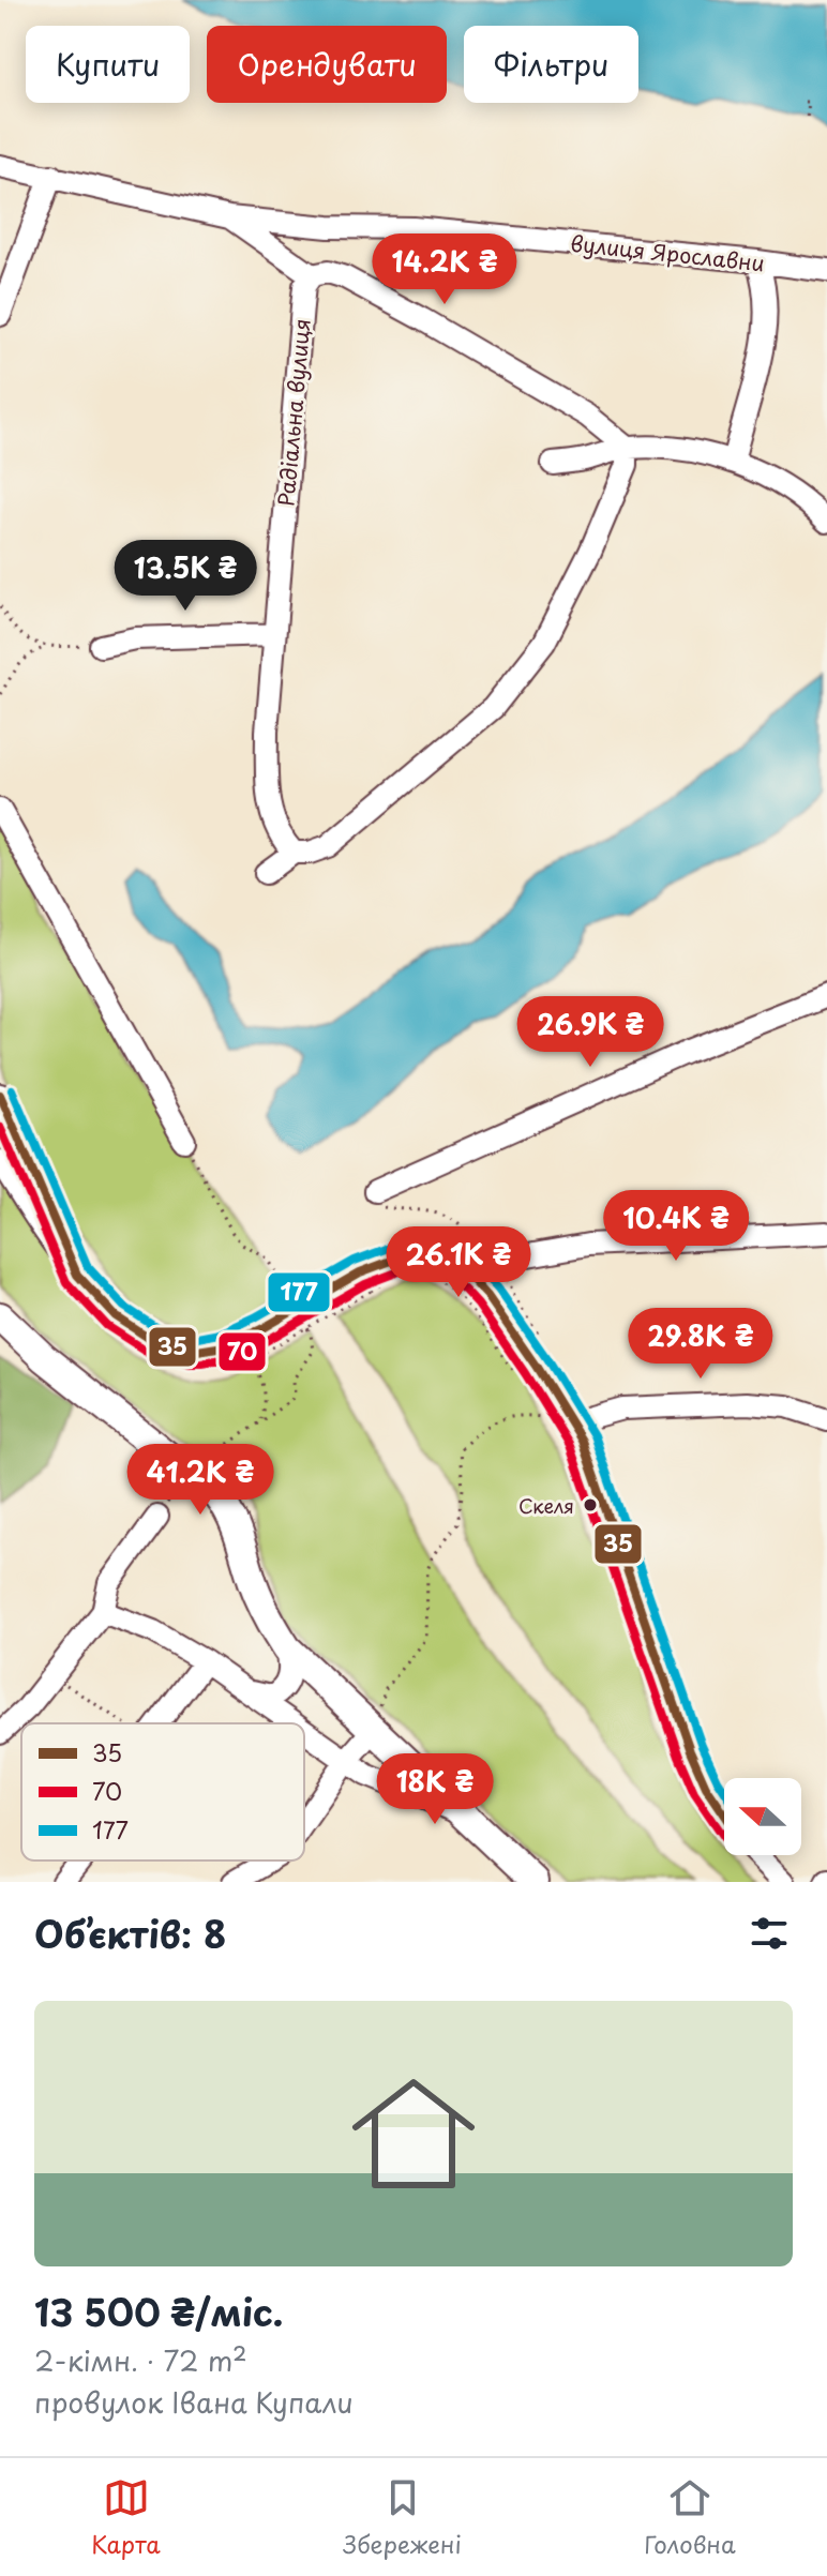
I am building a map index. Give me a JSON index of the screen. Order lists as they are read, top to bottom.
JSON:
{
  "streets": {
    "street": ["вулиця Ярославни", "Радіальна вулиця"]
  },
  "places": ["Скеля"],
  "lines": ["transit line 177", "transit line 35", "transit line 70"],
  "legend": ["35", "70", "177"],
  "north": "left",
  "page": {
    "chip": ["Купити", "Орендувати", "Фільтри"],
    "price": [
      "14.2K ₴",
      "13.5K ₴",
      "26.9K ₴",
      "10.4K ₴",
      "26.1K ₴",
      "29.8K ₴",
      "41.2K ₴",
      "18K ₴"
    ],
    "heading": "Об’єктів: 8",
    "list": [
      {
        "name": "13 500 ₴/міс.",
        "note": "2-кімн. · 72 m² · провулок Івана Купали"
      }
    ],
    "tabs": ["Карта", "Збережені", "Головна"]
  }
}
